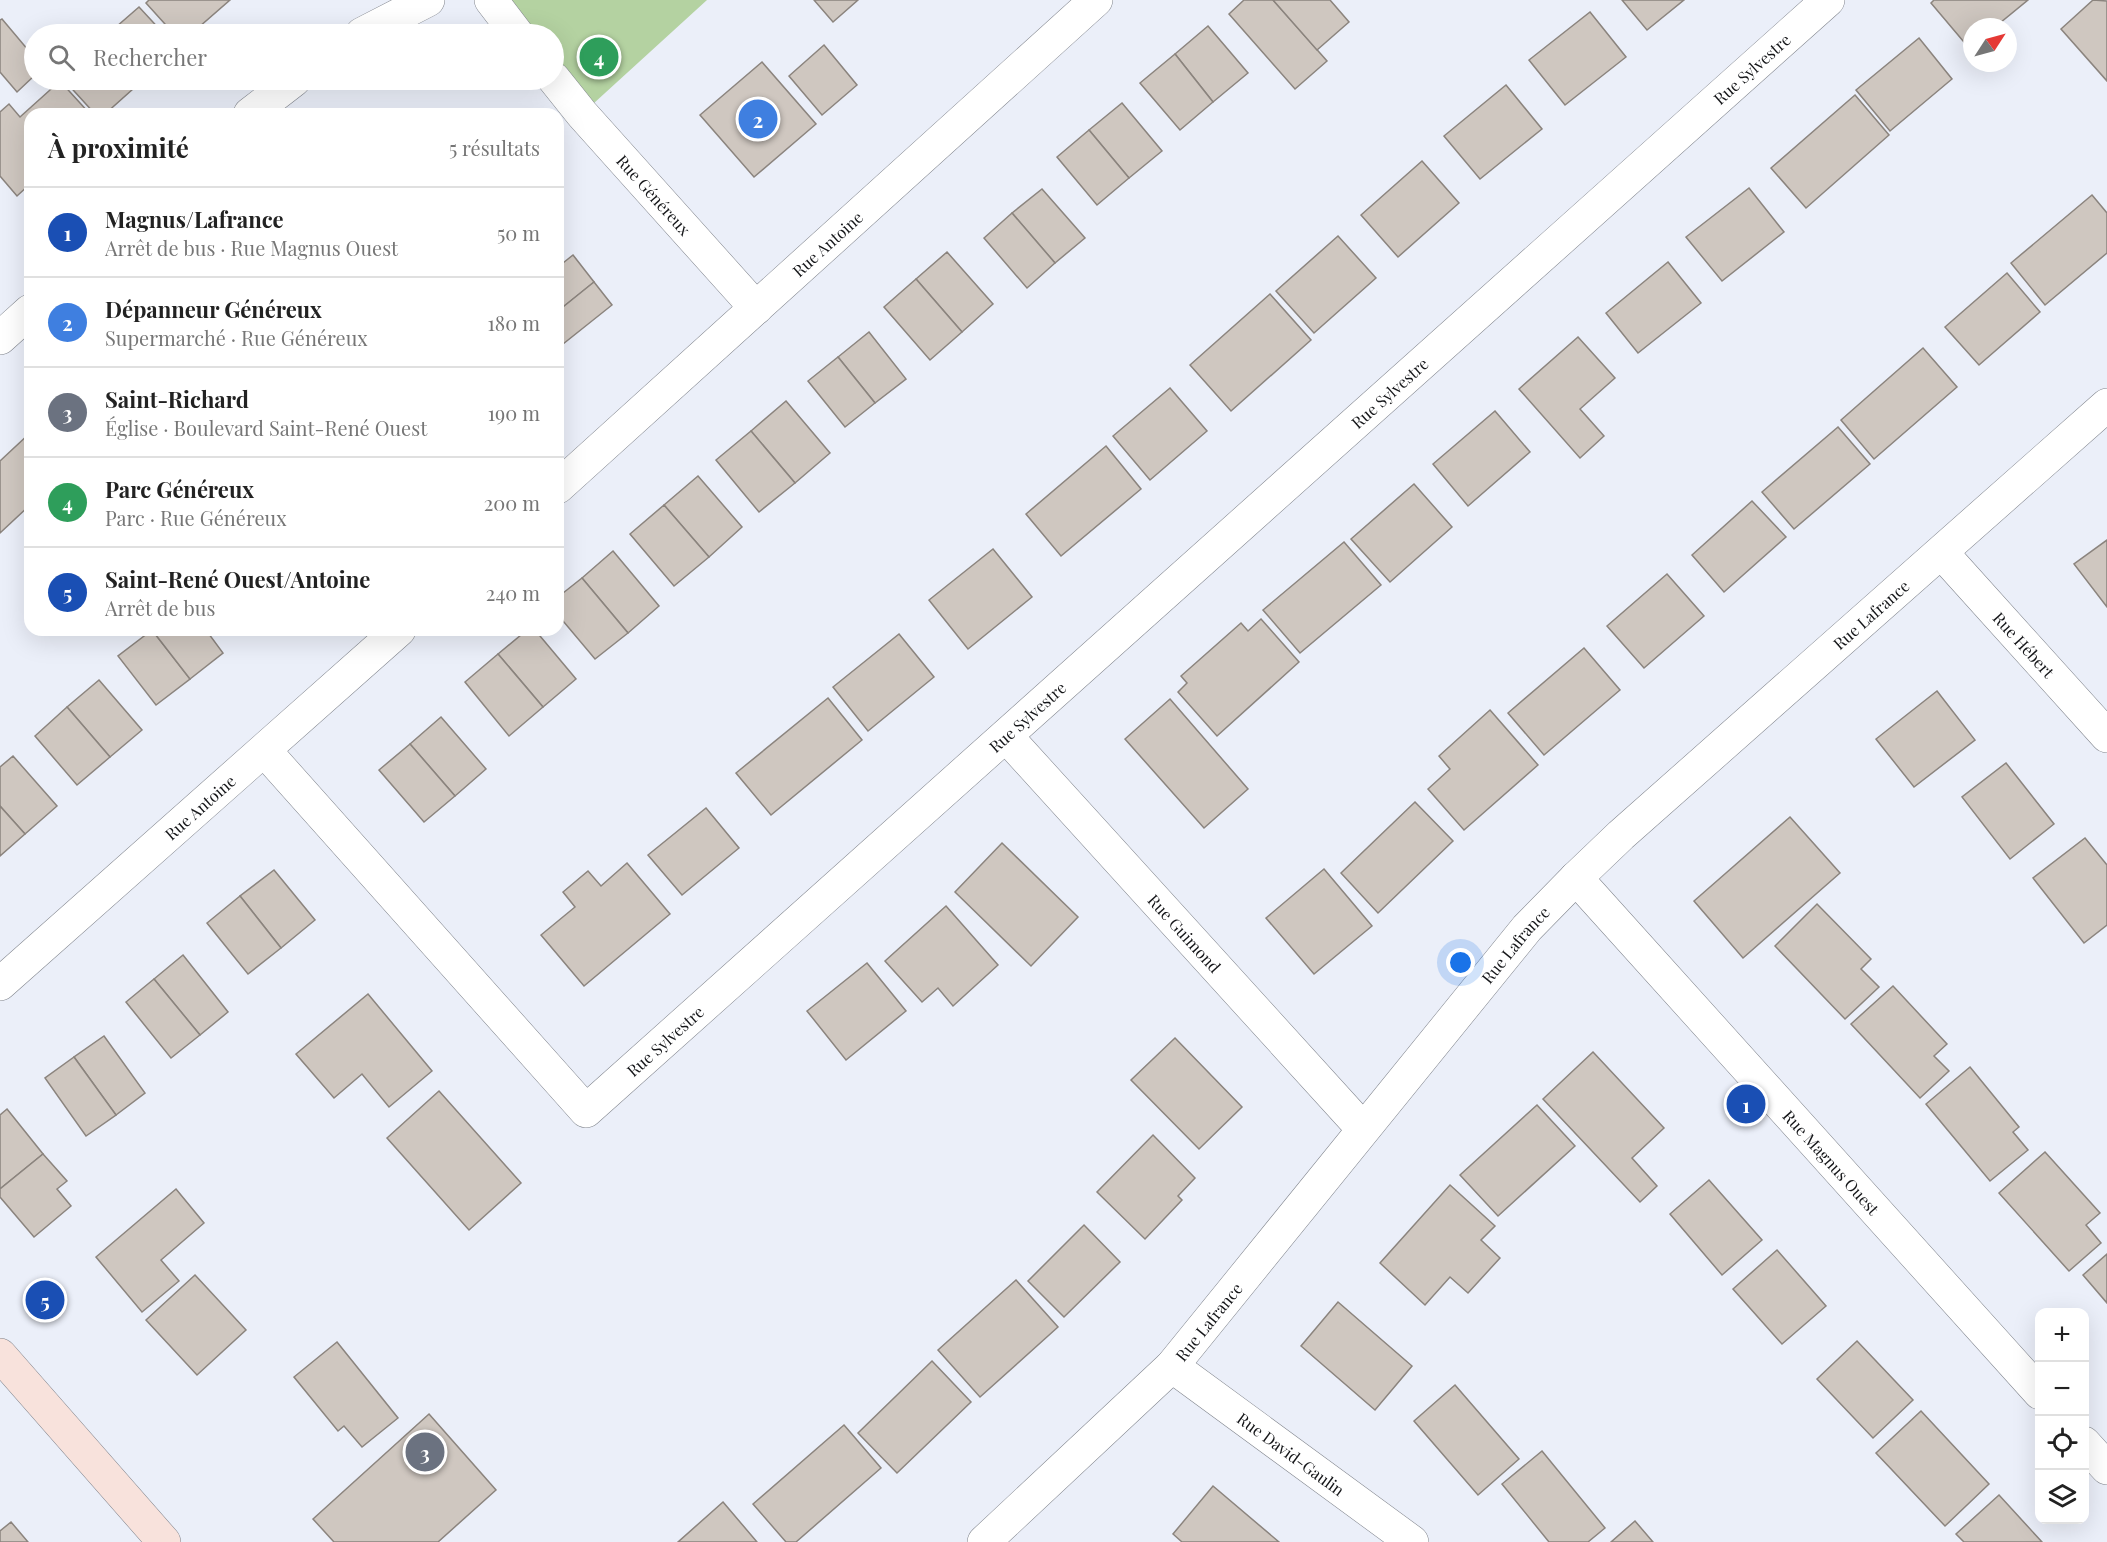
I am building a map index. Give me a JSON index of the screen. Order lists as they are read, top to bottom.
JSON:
{
  "streets": {
    "street": [
      "Rue Sylvestre",
      "Rue Généreux",
      "Rue Antoine",
      "Rue Lafrance",
      "Rue Hébert",
      "Rue Guimond",
      "Rue Magnus Ouest",
      "Rue David-Gaulin"
    ]
  },
  "crossings": [
    ["Rue Sylvestre", "Rue Antoine"],
    ["Rue Sylvestre", "Rue Guimond"],
    ["Rue Généreux", "Rue Antoine"],
    ["Rue Lafrance", "Rue Hébert"],
    ["Rue Lafrance", "Rue Guimond"],
    ["Rue Lafrance", "Rue Magnus Ouest"],
    ["Rue Lafrance", "Rue David-Gaulin"]
  ],
  "north": "top right",
  "page": {
    "search": "Rechercher",
    "pins": [
      "4",
      "2",
      "1",
      "5",
      "3"
    ],
    "heading": ["À proximité", "5 résultats"],
    "list": [
      {
        "mark": "1",
        "name": "Magnus/Lafrance",
        "note": "Arrêt de bus · Rue Magnus Ouest",
        "value": "50 m"
      },
      {
        "mark": "2",
        "name": "Dépanneur Généreux",
        "note": "Supermarché · Rue Généreux",
        "value": "180 m"
      },
      {
        "mark": "3",
        "name": "Saint-Richard",
        "note": "Église · Boulevard Saint-René Ouest",
        "value": "190 m"
      },
      {
        "mark": "4",
        "name": "Parc Généreux",
        "note": "Parc · Rue Généreux",
        "value": "200 m"
      },
      {
        "mark": "5",
        "name": "Saint-René Ouest/Antoine",
        "note": "Arrêt de bus",
        "value": "240 m"
      }
    ],
    "map_buttons": ["+", "−"]
  }
}
